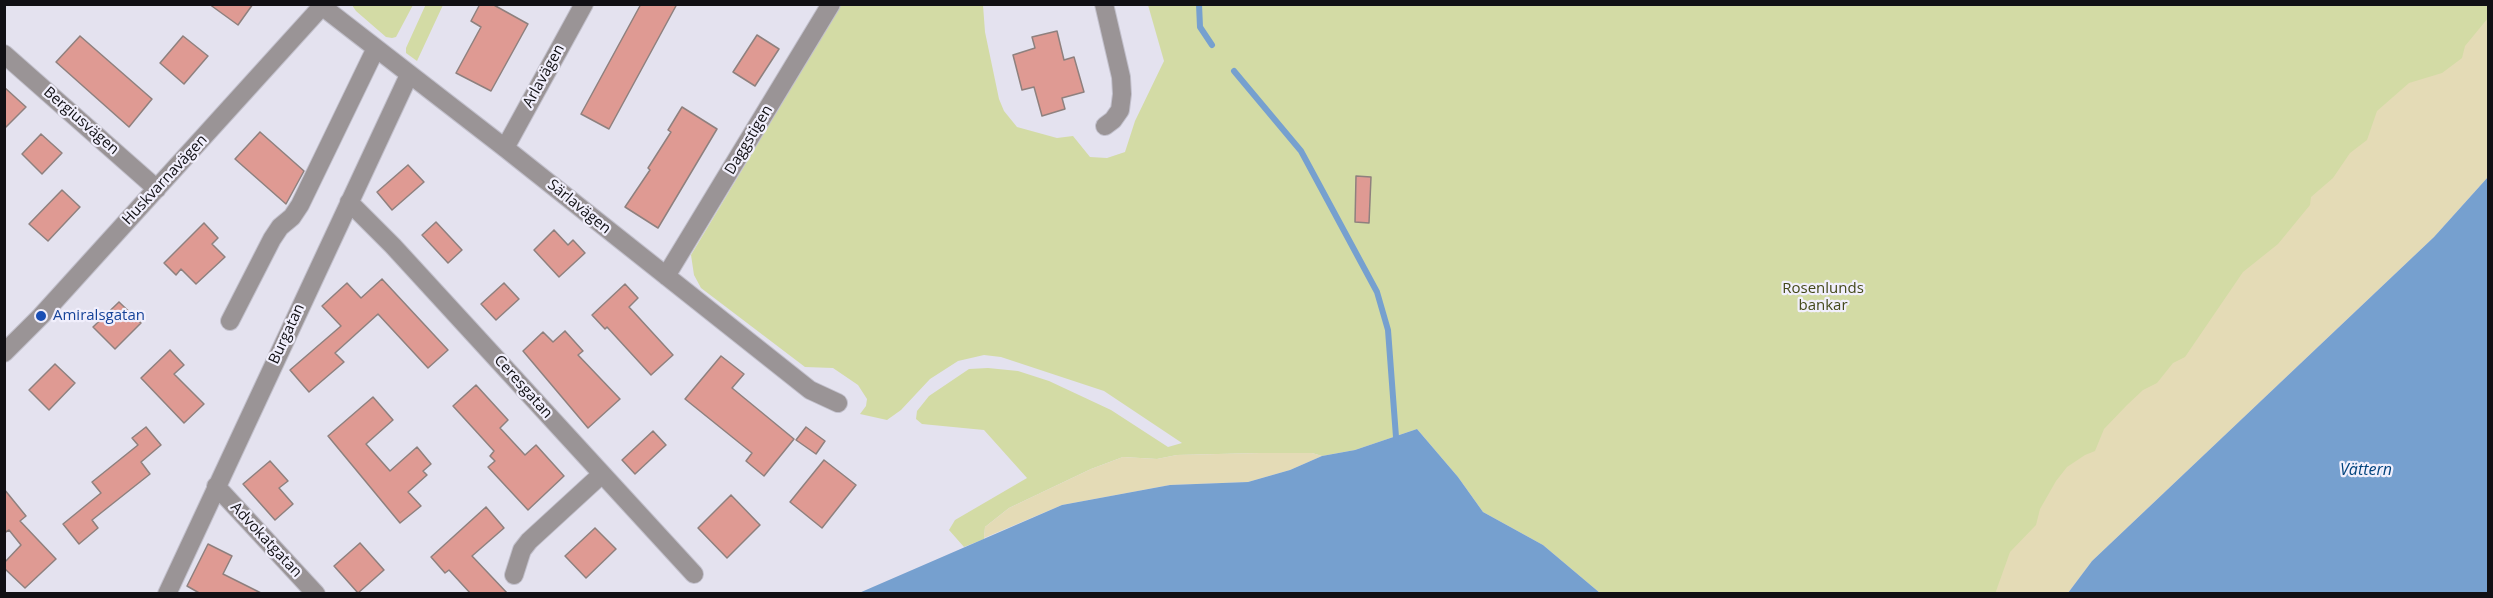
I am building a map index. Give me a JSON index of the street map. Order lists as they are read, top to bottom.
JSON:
{
  "streets": {
    "street": [
      "Arlavägen",
      "Bergiusvägen",
      "Daggstigen",
      "Huskvarnavägen",
      "Särlavägen",
      "Burgatan",
      "Ceresgatan",
      "Advokatgatan"
    ]
  },
  "crossings": [
    ["Arlavägen", "Särlavägen"],
    ["Bergiusvägen", "Huskvarnavägen"],
    ["Daggstigen", "Särlavägen"],
    ["Huskvarnavägen", "Särlavägen"],
    ["Särlavägen", "Burgatan"],
    ["Burgatan", "Ceresgatan"],
    ["Burgatan", "Advokatgatan"]
  ],
  "water": ["Vättern"],
  "parks": ["Rosenlunds bankar"],
  "places": ["Amiralsgatan"]
}
